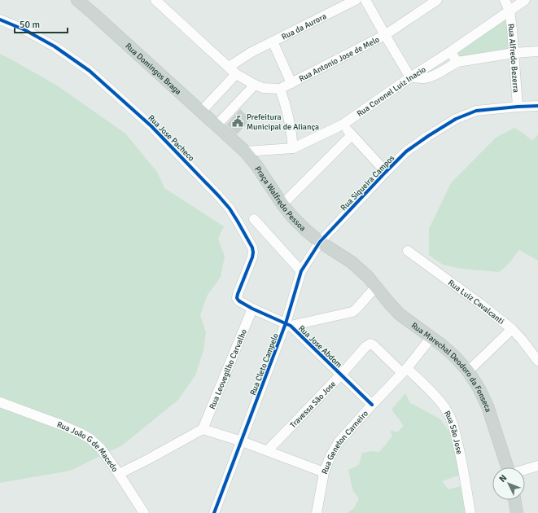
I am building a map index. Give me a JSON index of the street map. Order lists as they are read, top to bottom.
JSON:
{
  "streets": {
    "main road": ["Rua Domingos Braga", "Praça Walfredo Pessoa", "Rua Marechal Deodoro da Fonseca"],
    "street": [
      "Rua da Aurora",
      "Rua Antonio Jose de Melo",
      "Rua Alfredo Bezerra",
      "Rua Coronel Luiz Inacio",
      "Rua Jose Pacheco",
      "Rua Siqueira Campos",
      "Rua Luiz Cavalcanti",
      "Rua Jose Abdom",
      "Rua Cleto Campelo",
      "Rua Leovegilho Carvalho",
      "Travessa São Jose",
      "Rua São Jose",
      "Rua Geneton Carneiro",
      "Rua João G de Macedo"
    ]
  },
  "crossings": [
    ["Rua da Aurora", "Rua Antonio Jose de Melo"],
    ["Rua Alfredo Bezerra", "Rua Coronel Luiz Inacio"],
    ["Rua Alfredo Bezerra", "Rua Siqueira Campos"],
    ["Rua Domingos Braga", "Praça Walfredo Pessoa"],
    ["Rua Coronel Luiz Inacio", "Praça Walfredo Pessoa"],
    ["Rua Jose Pacheco", "Rua Jose Abdom"],
    ["Rua Jose Pacheco", "Rua Leovegilho Carvalho"],
    ["Rua Siqueira Campos", "Praça Walfredo Pessoa"],
    ["Rua Siqueira Campos", "Rua Cleto Campelo"],
    ["Praça Walfredo Pessoa", "Rua Marechal Deodoro da Fonseca"],
    ["Rua Jose Abdom", "Rua Cleto Campelo"],
    ["Rua Jose Abdom", "Rua Leovegilho Carvalho"],
    ["Rua Jose Abdom", "Travessa São Jose"],
    ["Rua Jose Abdom", "Rua Geneton Carneiro"],
    ["Rua Marechal Deodoro da Fonseca", "Rua Geneton Carneiro"],
    ["Rua Leovegilho Carvalho", "Rua João G de Macedo"],
    ["Travessa São Jose", "Rua São Jose"],
    ["Rua São Jose", "Rua Geneton Carneiro"]
  ],
  "places": {
    "public building": ["Prefeitura Municipal de Aliança"]
  },
  "scale_bar": "50 m",
  "north": "top left"
}
